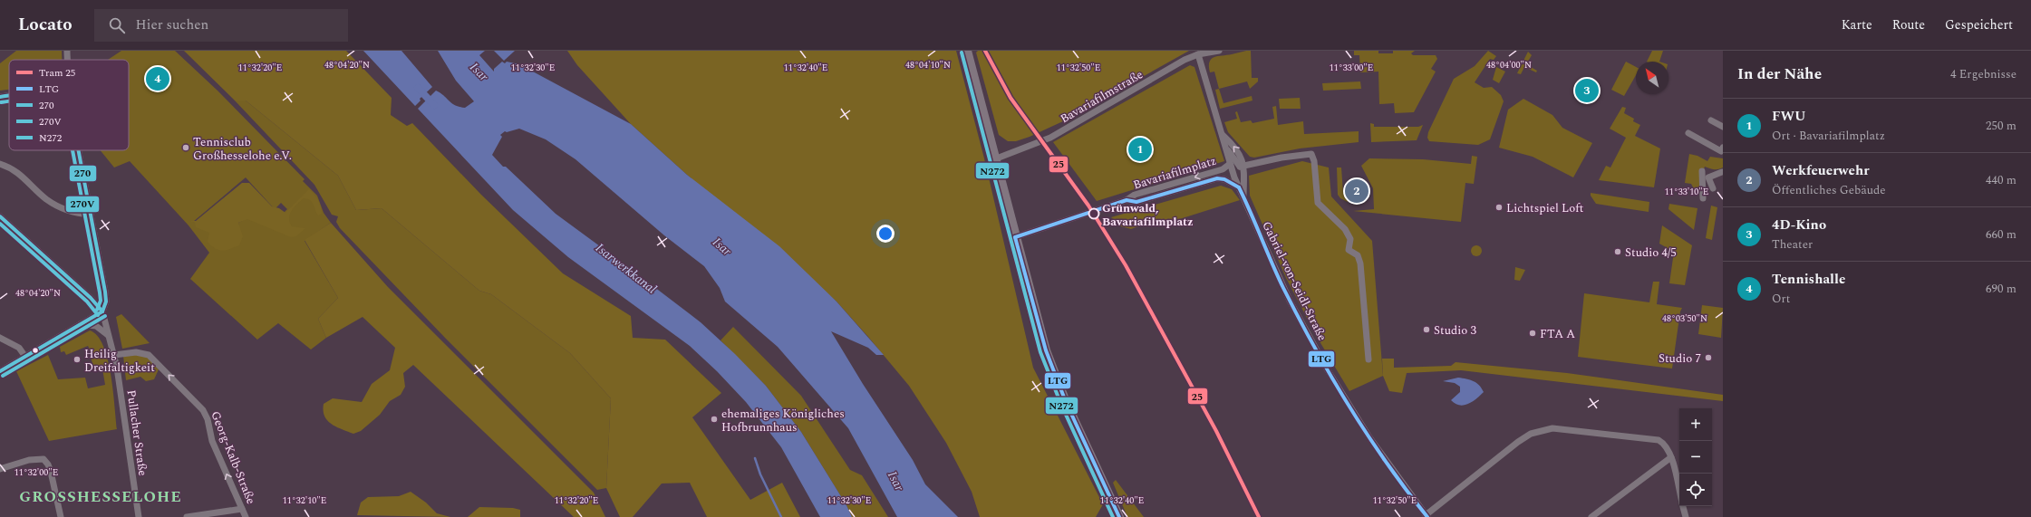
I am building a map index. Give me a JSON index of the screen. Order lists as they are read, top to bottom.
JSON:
{
  "streets": {
    "street": [
      "Bavariafilmstraße",
      "Bavariafilmplatz",
      "Gabriel-von-Seidl-Straße",
      "Pullacher Straße",
      "Georg-Kalb-Straße"
    ]
  },
  "crossings": [
    ["Bavariafilmstraße", "Gabriel-von-Seidl-Straße"],
    ["Bavariafilmplatz", "Gabriel-von-Seidl-Straße"],
    ["Pullacher Straße", "Georg-Kalb-Straße"]
  ],
  "one_way": ["Georg-Kalb-Straße"],
  "districts": ["GROSSHESSELOHE"],
  "water": ["Isar", "Isarwerkkanal"],
  "places": [
    "Tennisclub Großhesselohe e.V.",
    "Lichtspiel Loft",
    "Grünwald, Bavariafilmplatz",
    "Studio 4/5",
    "Studio 3",
    "FTA A",
    "Studio 7",
    "Heilig Dreifaltigkeit",
    "ehemaliges Königliches Hofbrunnhaus"
  ],
  "lines": [
    "tram line 25",
    "transit line N272",
    "transit line 270",
    "transit line 270V",
    "transit line LTG"
  ],
  "legend": [
    "Tram 25",
    "LTG",
    "270",
    "270V",
    "N272"
  ],
  "north": "top left",
  "page": {
    "header": "Locato",
    "search": "Hier suchen",
    "nav": ["Karte", "Route", "Gespeichert"],
    "heading": ["In der Nähe", "4 Ergebnisse"],
    "pins": [
      "4",
      "3",
      "1",
      "2"
    ],
    "list": [
      {
        "mark": "1",
        "name": "FWU",
        "note": "Ort · Bavariafilmplatz",
        "value": "250 m"
      },
      {
        "mark": "2",
        "name": "Werkfeuerwehr",
        "note": "Öffentliches Gebäude",
        "value": "440 m"
      },
      {
        "mark": "3",
        "name": "4D-Kino",
        "note": "Theater",
        "value": "660 m"
      },
      {
        "mark": "4",
        "name": "Tennishalle",
        "note": "Ort",
        "value": "690 m"
      }
    ],
    "map_buttons": ["+", "−"]
  },
  "coordinates": [
    "48°04'20\"N",
    "48°04'10\"N",
    "48°04'00\"N",
    "11°33'00\"E",
    "11°32'20\"E",
    "11°32'30\"E",
    "11°32'40\"E",
    "11°32'50\"E",
    "11°33'10\"E",
    "48°03'50\"N",
    "11°32'00\"E",
    "11°32'10\"E"
  ]
}
